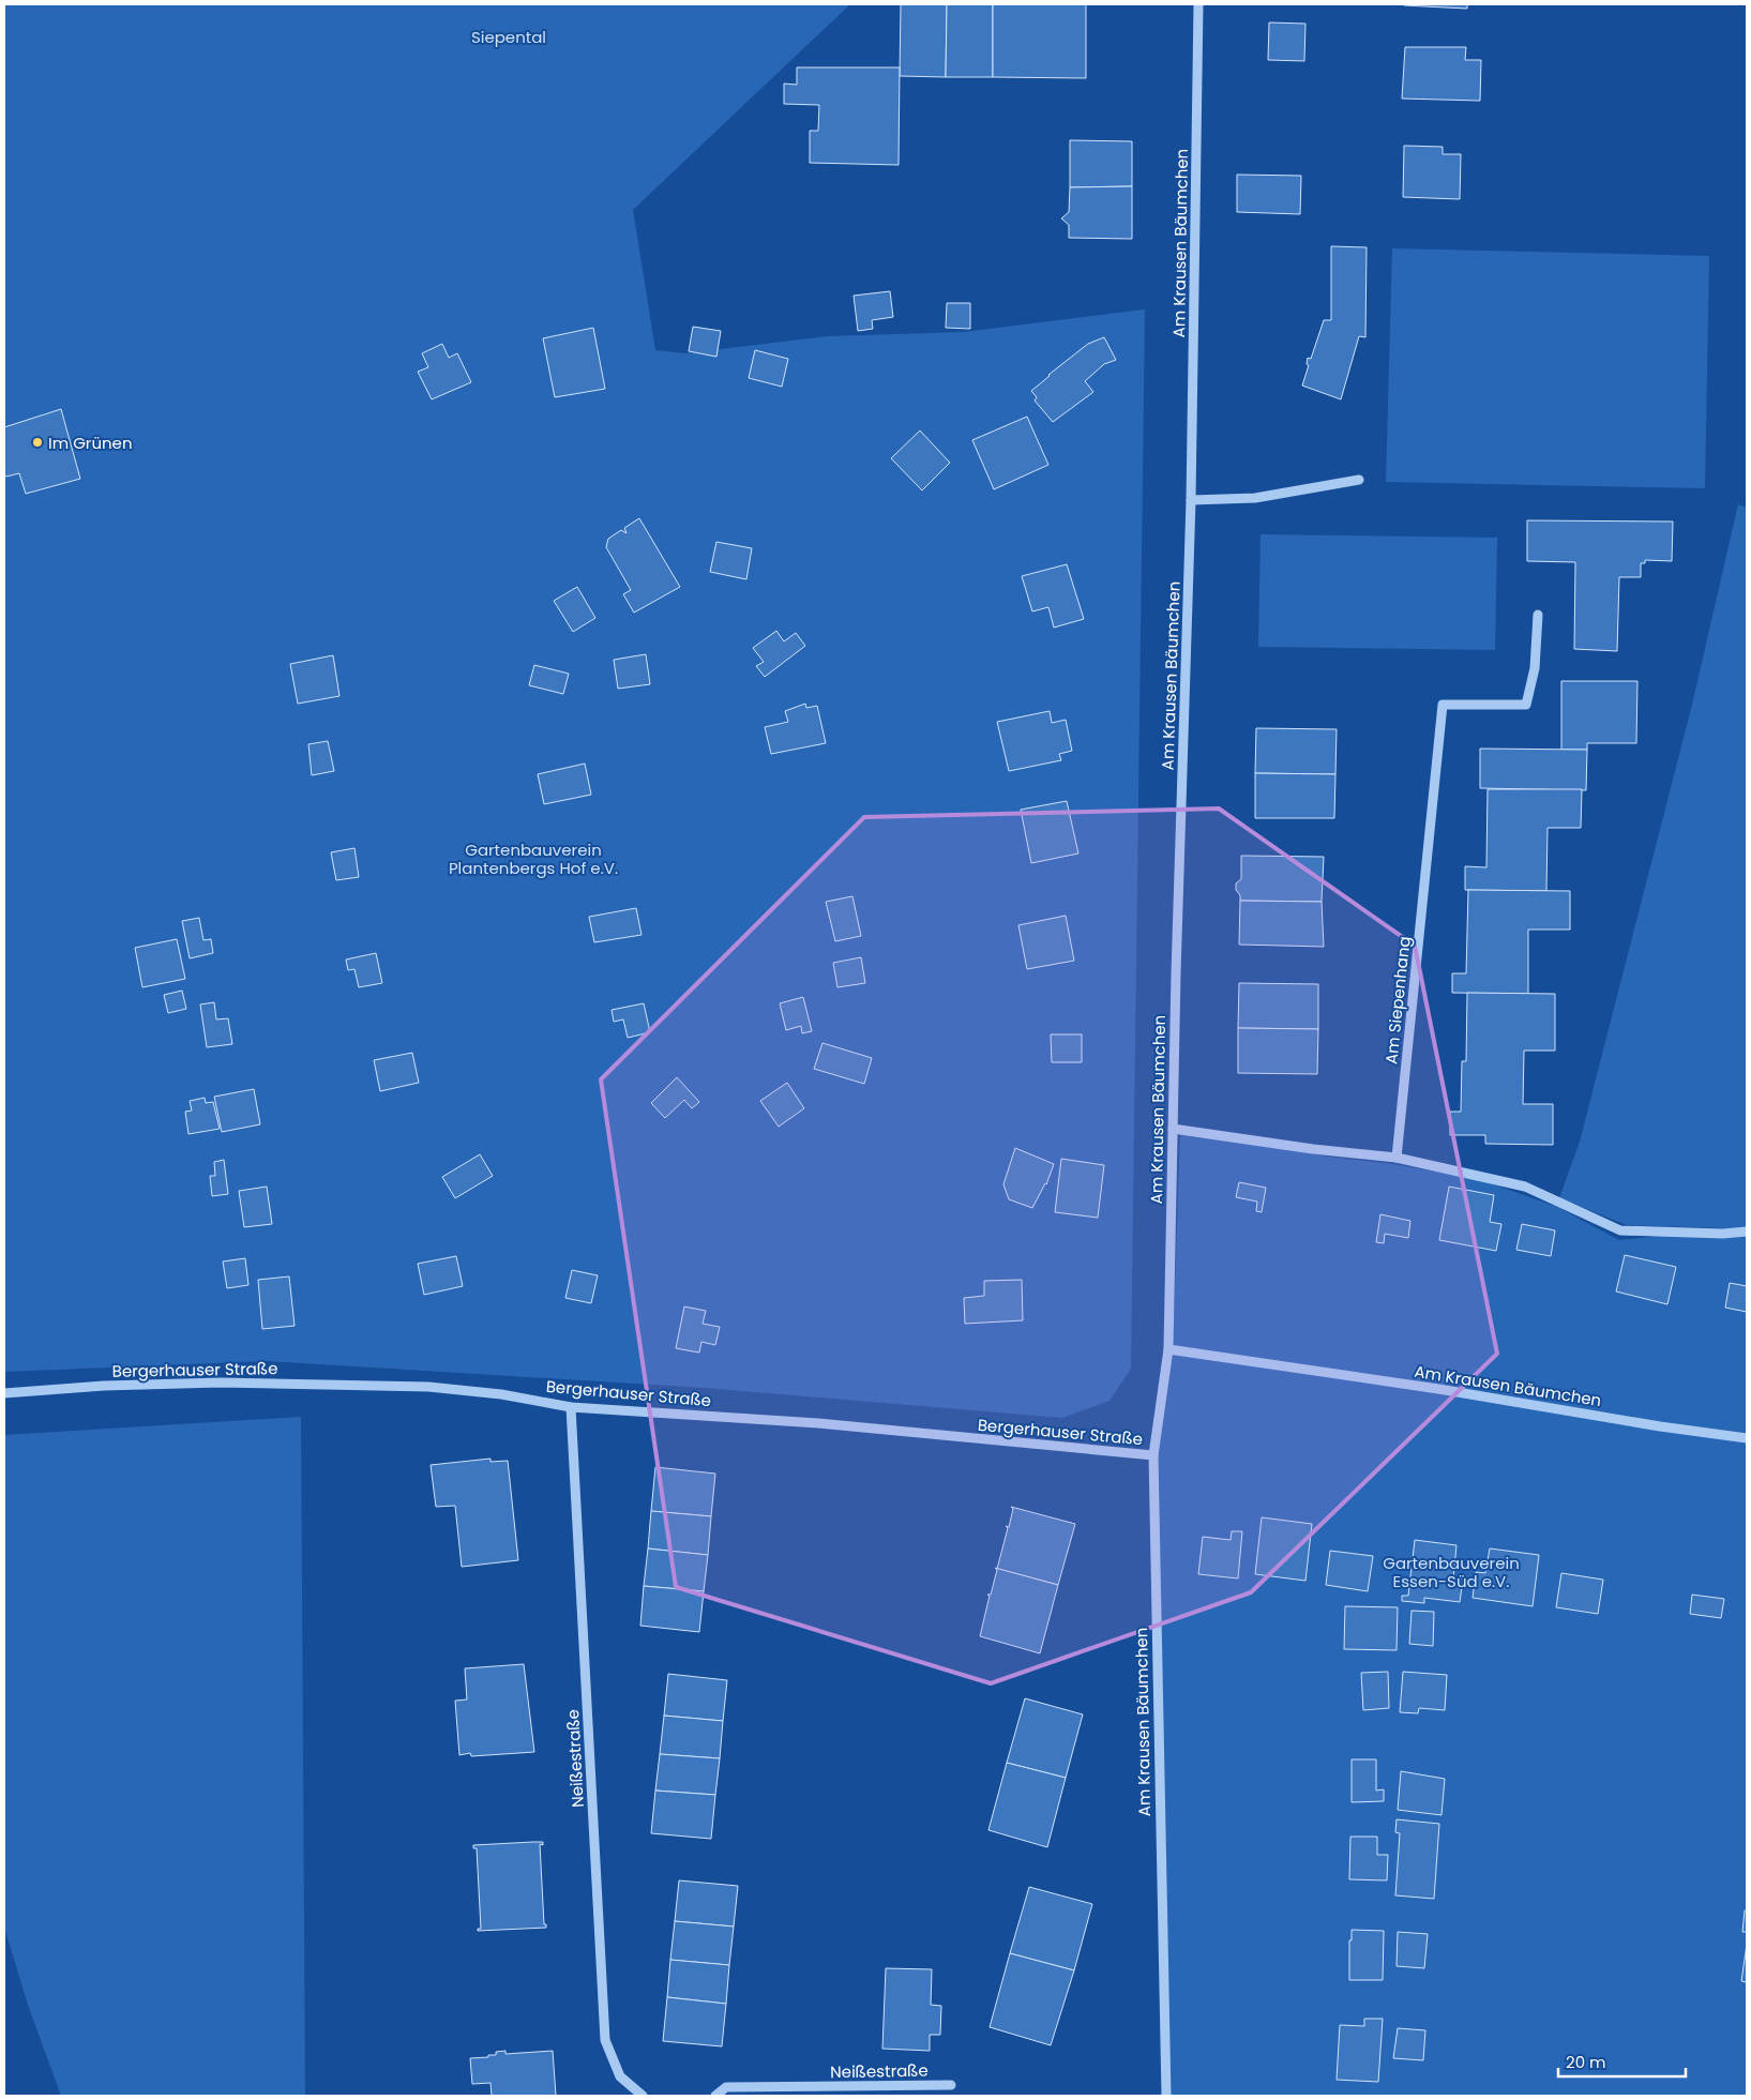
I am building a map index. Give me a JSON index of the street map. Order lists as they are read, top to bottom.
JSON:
{
  "streets": {
    "street": [
      "Am Krausen Bäumchen",
      "Am Siepenhang",
      "Bergerhauser Straße",
      "Neißestraße"
    ]
  },
  "crossings": [
    ["Am Krausen Bäumchen", "Bergerhauser Straße"],
    ["Bergerhauser Straße", "Neißestraße"]
  ],
  "parks": ["Siepental", "Gartenbauverein Plantenbergs Hof e.V.", "Gartenbauverein Essen-Süd e.V."],
  "places": ["Im Grünen"],
  "scale_bar": "20 m"
}
